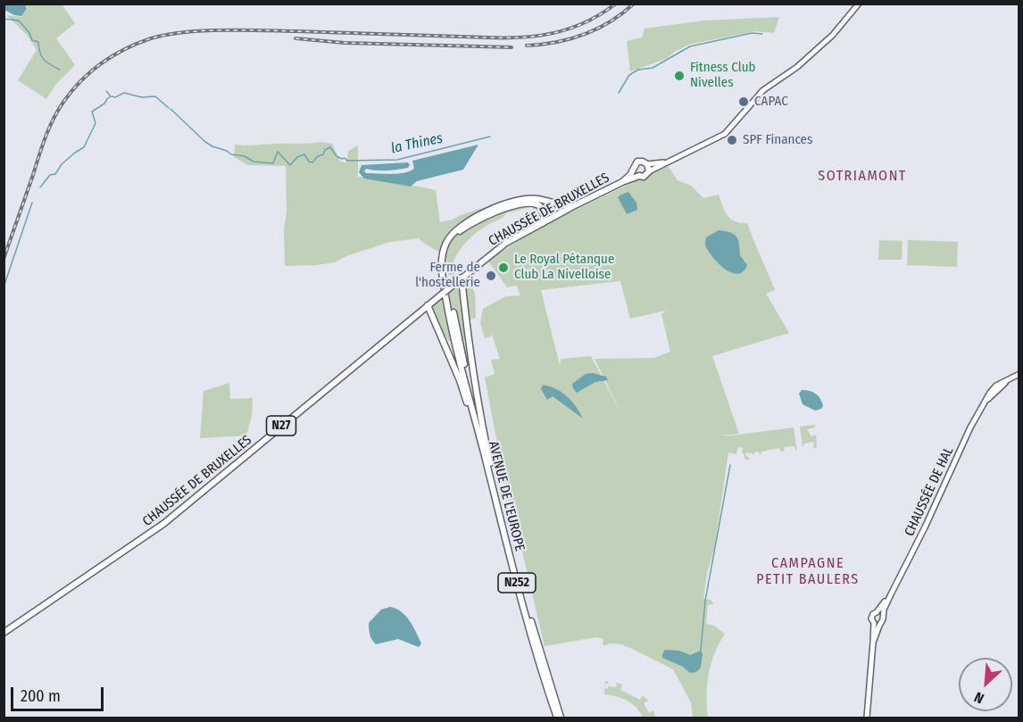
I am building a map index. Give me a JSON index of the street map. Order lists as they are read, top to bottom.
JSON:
{
  "streets": {
    "main road": [
      "CHAUSSÉE DE BRUXELLES",
      "N27",
      "CHAUSSÉE DE HAL",
      "AVENUE DE L'EUROPE",
      "N252"
    ]
  },
  "crossings": [
    ["CHAUSSÉE DE BRUXELLES", "N27"]
  ],
  "districts": ["SOTRIAMONT", "CAMPAGNE PETIT BAULERS"],
  "water": ["la Thines"],
  "places": [
    "Fitness Club Nivelles",
    "CAPAC",
    "SPF Finances",
    "Le Royal Pétanque Club La Nivelloise",
    "Ferme de l'hostellerie"
  ],
  "scale_bar": "200 m",
  "north": "bottom left"
}
